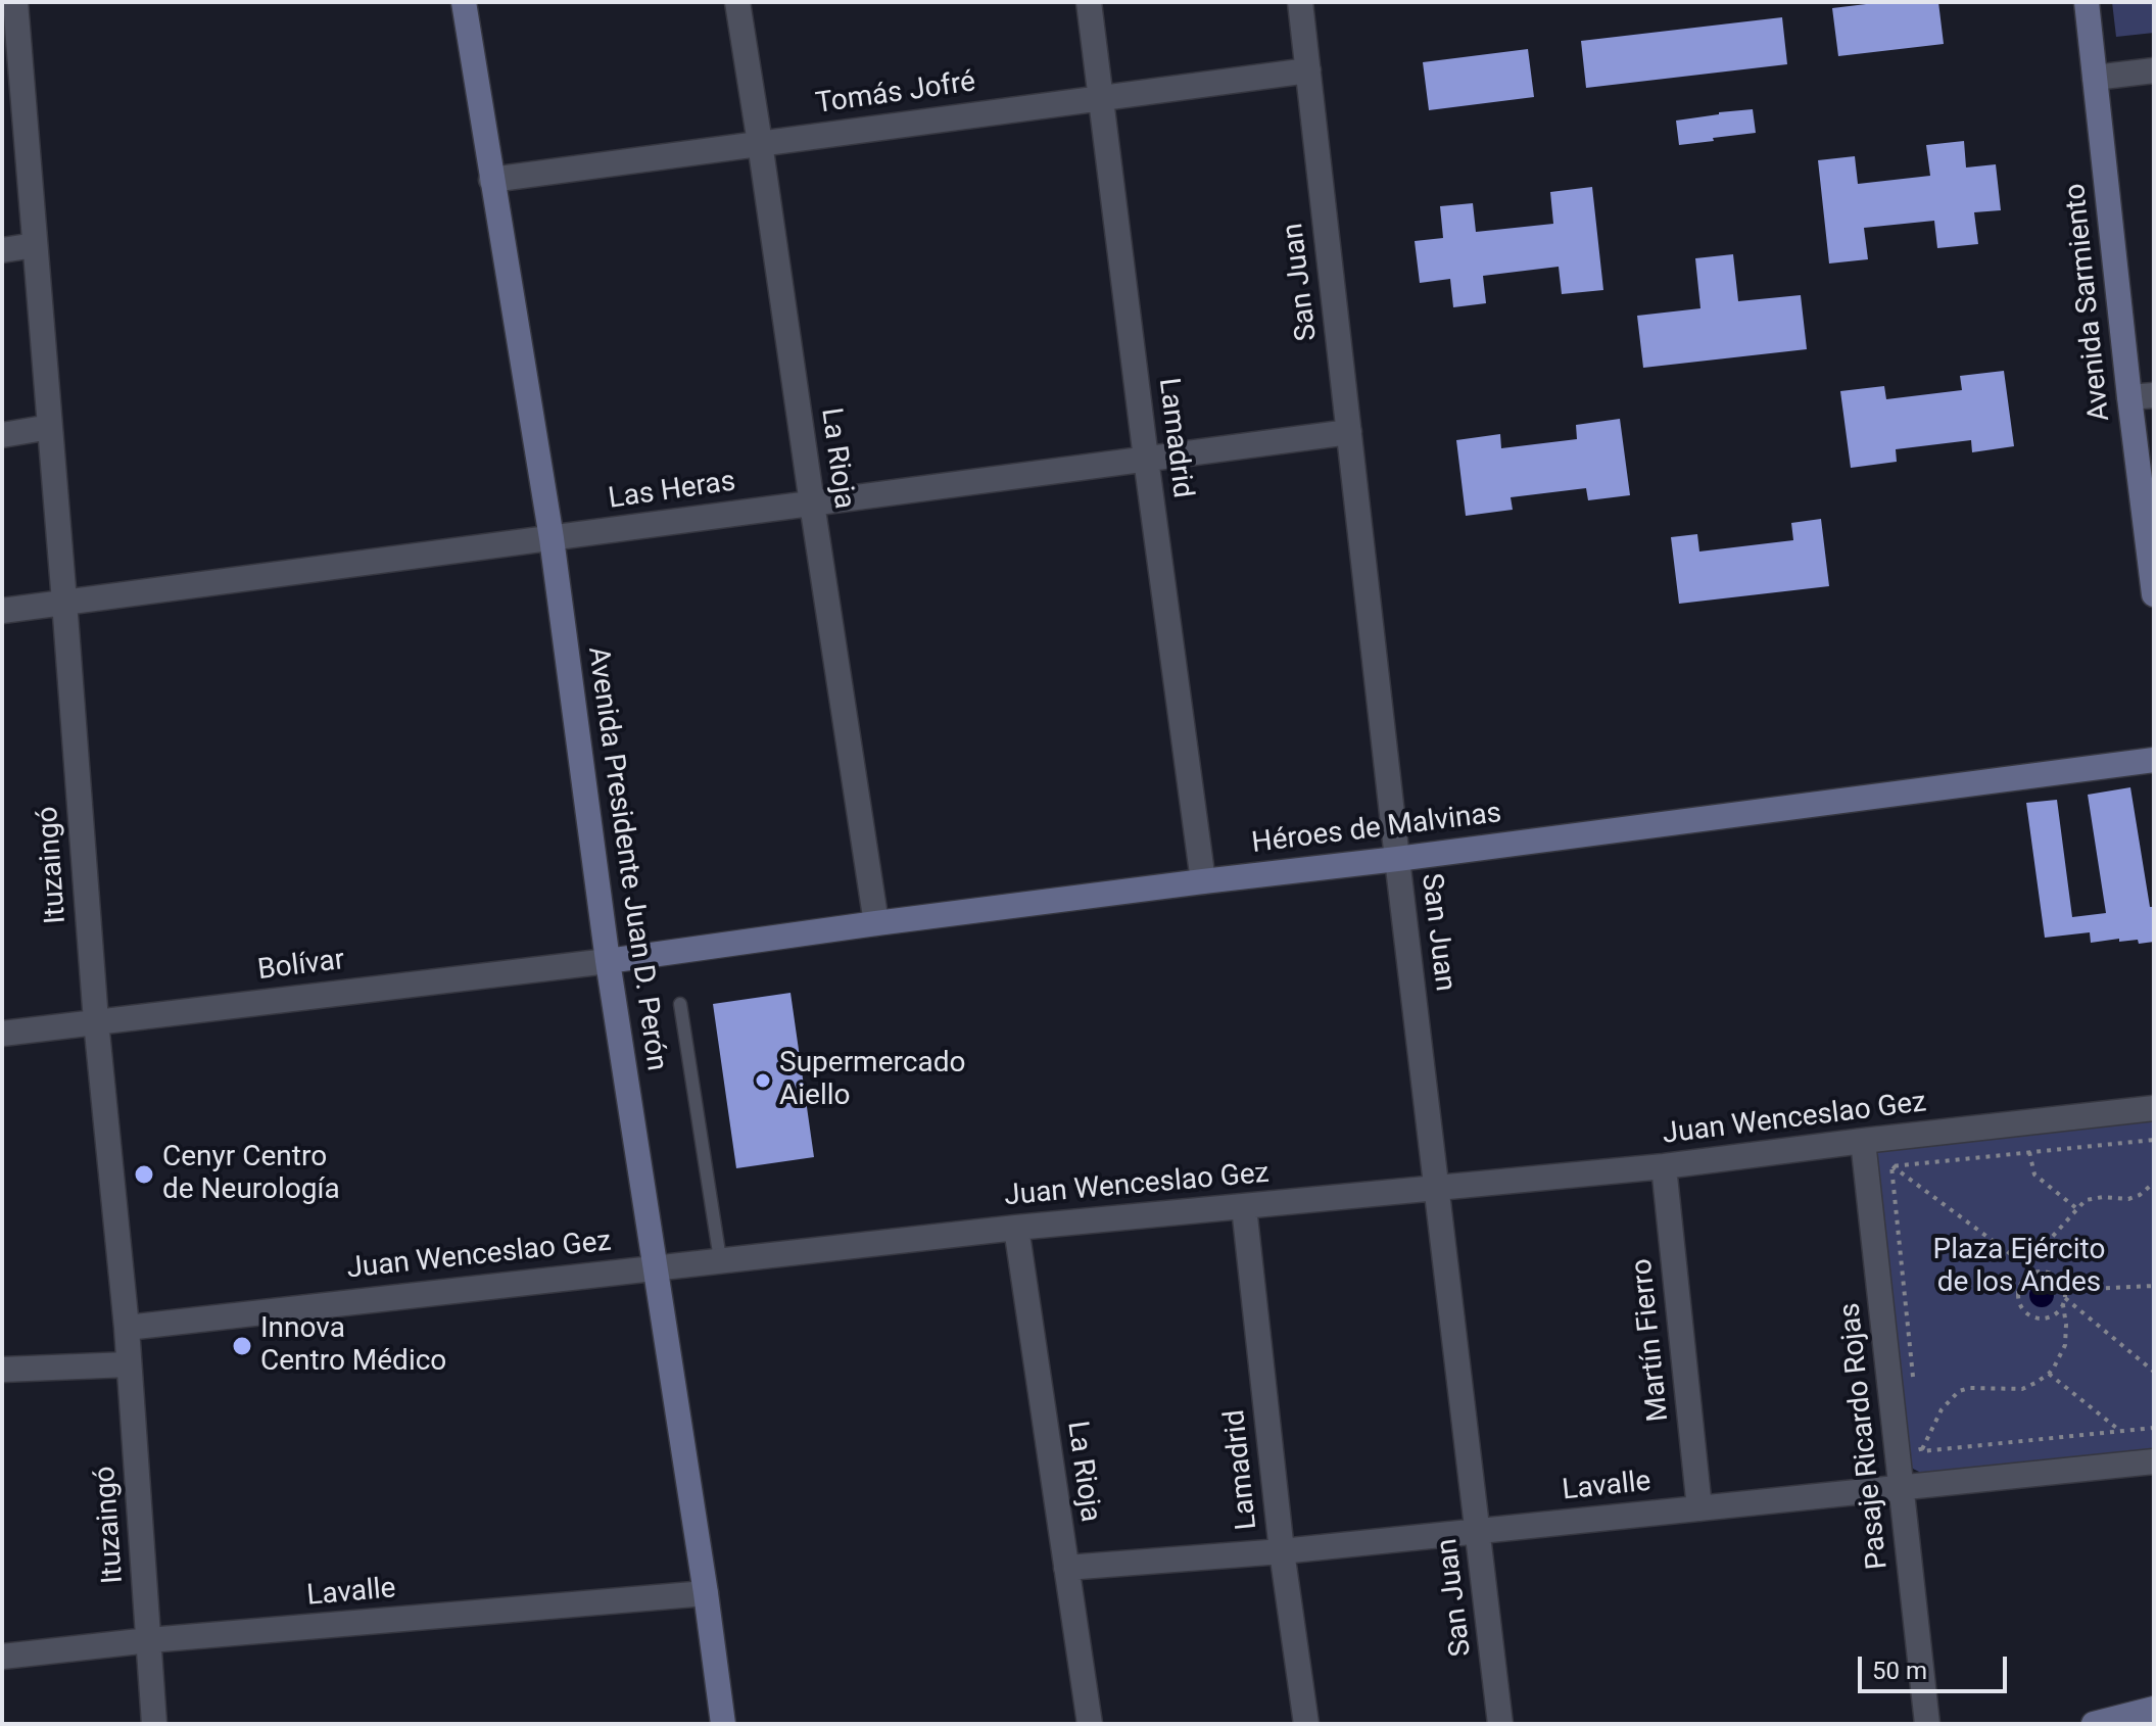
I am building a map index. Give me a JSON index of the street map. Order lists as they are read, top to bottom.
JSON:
{
  "streets": {
    "main road": ["Avenida Sarmiento", "Héroes de Malvinas", "Avenida Presidente Juan D. Perón"],
    "street": [
      "Tomás Jofré",
      "San Juan",
      "Lamadrid",
      "La Rioja",
      "Las Heras",
      "Ituzaingó",
      "Bolívar",
      "Juan Wenceslao Gez",
      "Martín Fierro",
      "Pasaje Ricardo Rojas",
      "Lavalle"
    ]
  },
  "crossings": [
    ["Tomás Jofré", "San Juan"],
    ["Tomás Jofré", "Lamadrid"],
    ["Tomás Jofré", "La Rioja"],
    ["Tomás Jofré", "Avenida Presidente Juan D. Perón"],
    ["San Juan", "Las Heras"],
    ["San Juan", "Héroes de Malvinas"],
    ["San Juan", "Juan Wenceslao Gez"],
    ["San Juan", "Lavalle"],
    ["Lamadrid", "Las Heras"],
    ["Lamadrid", "Héroes de Malvinas"],
    ["Lamadrid", "Juan Wenceslao Gez"],
    ["Lamadrid", "Lavalle"],
    ["La Rioja", "Las Heras"],
    ["La Rioja", "Héroes de Malvinas"],
    ["La Rioja", "Juan Wenceslao Gez"],
    ["La Rioja", "Lavalle"],
    ["Las Heras", "Avenida Presidente Juan D. Perón"],
    ["Las Heras", "Ituzaingó"],
    ["Héroes de Malvinas", "Avenida Presidente Juan D. Perón"],
    ["Héroes de Malvinas", "Bolívar"],
    ["Avenida Presidente Juan D. Perón", "Bolívar"],
    ["Avenida Presidente Juan D. Perón", "Juan Wenceslao Gez"],
    ["Avenida Presidente Juan D. Perón", "Lavalle"],
    ["Ituzaingó", "Bolívar"],
    ["Ituzaingó", "Juan Wenceslao Gez"],
    ["Ituzaingó", "Lavalle"],
    ["Juan Wenceslao Gez", "Martín Fierro"],
    ["Juan Wenceslao Gez", "Pasaje Ricardo Rojas"],
    ["Martín Fierro", "Lavalle"],
    ["Pasaje Ricardo Rojas", "Lavalle"]
  ],
  "parks": ["Plaza Ejército de los Andes"],
  "places": ["Supermercado Aiello", "Cenyr Centro de Neurología", "Innova Centro Médico"],
  "scale_bar": "50 m"
}
